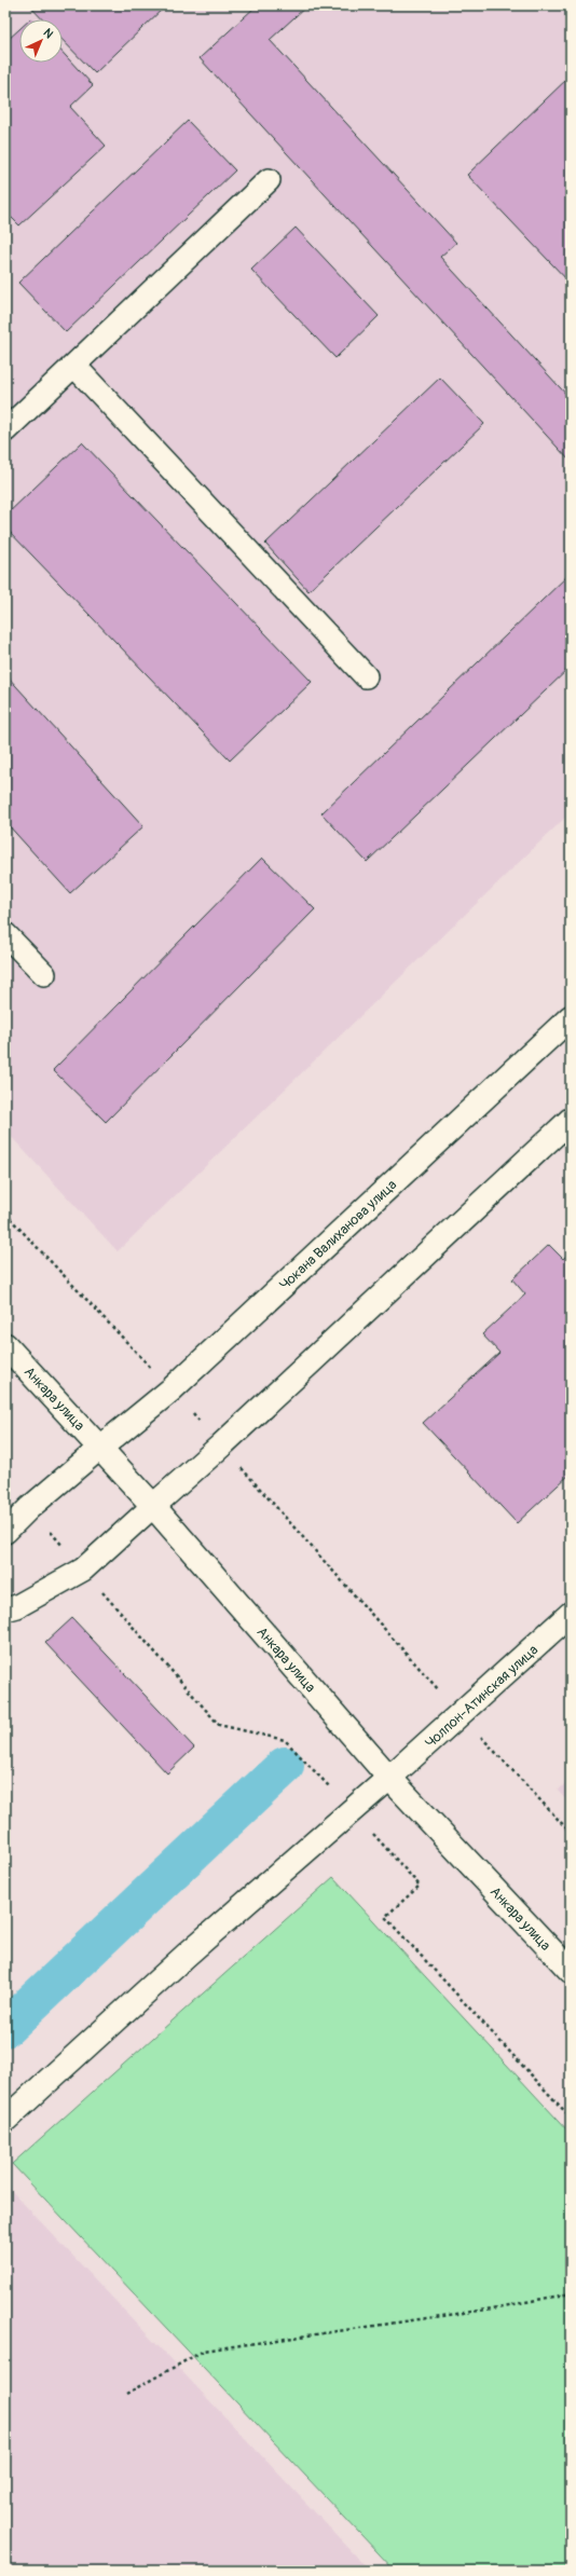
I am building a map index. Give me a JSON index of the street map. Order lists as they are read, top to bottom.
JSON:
{
  "streets": {
    "main road": ["Чокана Валиханова улица", "Анкара улица", "Чолпон-Атинская улица"]
  },
  "crossings": [
    ["Чокана Валиханова улица", "Анкара улица"],
    ["Анкара улица", "Чолпон-Атинская улица"]
  ],
  "north": "top right"
}
